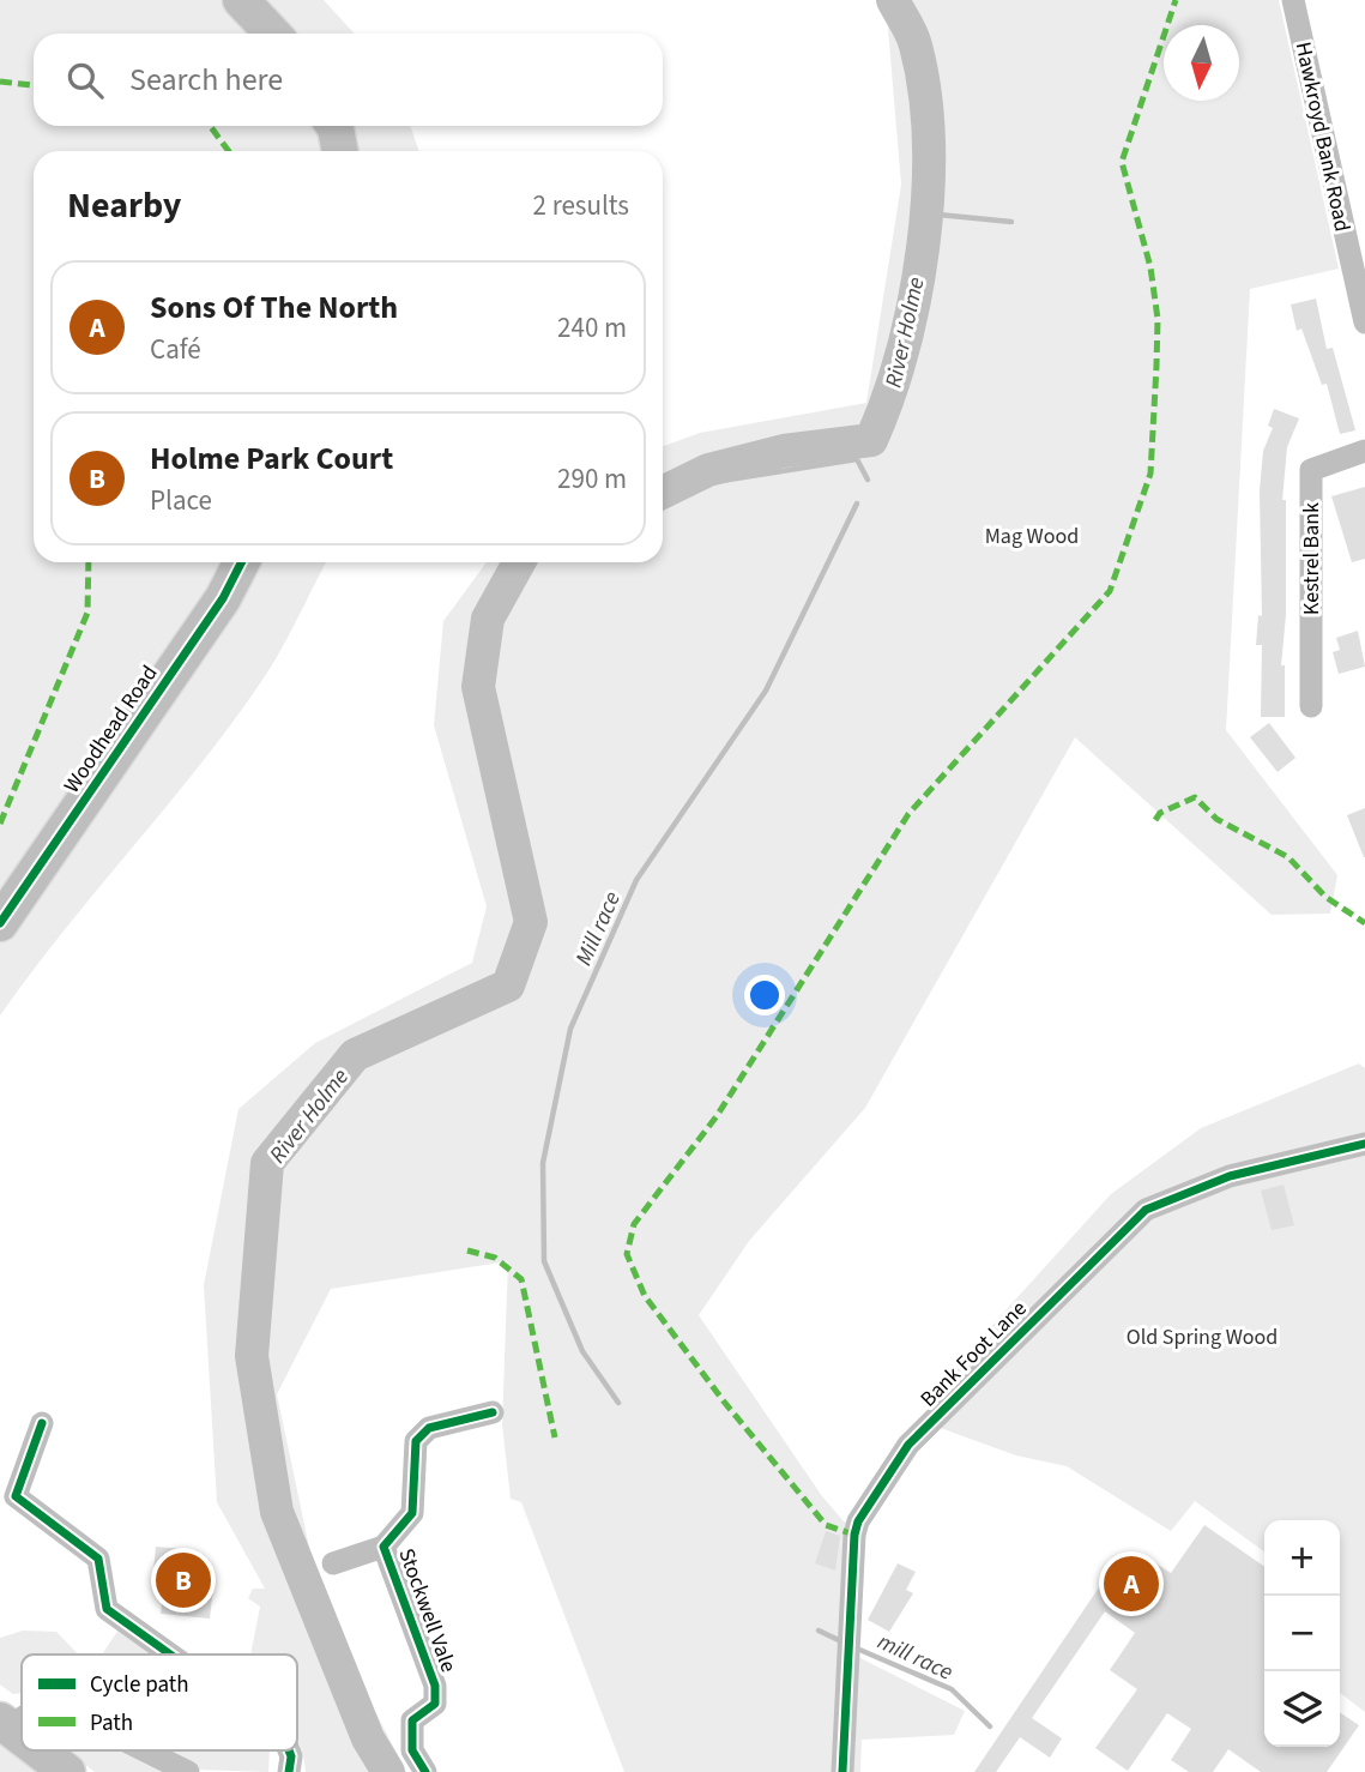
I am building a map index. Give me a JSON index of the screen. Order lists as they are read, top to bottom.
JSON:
{
  "streets": {
    "main road": ["Woodhead Road"],
    "street": [
      "Hawkroyd Bank Road",
      "Kestrel Bank",
      "Bank Foot Lane",
      "Stockwell Vale"
    ]
  },
  "water": ["River Holme", "Mill race", "mill race"],
  "parks": ["Mag Wood", "Old Spring Wood"],
  "legend": ["Cycle path", "Path"],
  "north": "bottom",
  "page": {
    "search": "Search here",
    "heading": ["Nearby", "2 results"],
    "list": [
      {
        "mark": "A",
        "name": "Sons Of The North",
        "note": "Café",
        "value": "240 m"
      },
      {
        "mark": "B",
        "name": "Holme Park Court",
        "note": "Place",
        "value": "290 m"
      }
    ],
    "map_buttons": ["+", "−"],
    "pins": ["B", "A"]
  }
}
